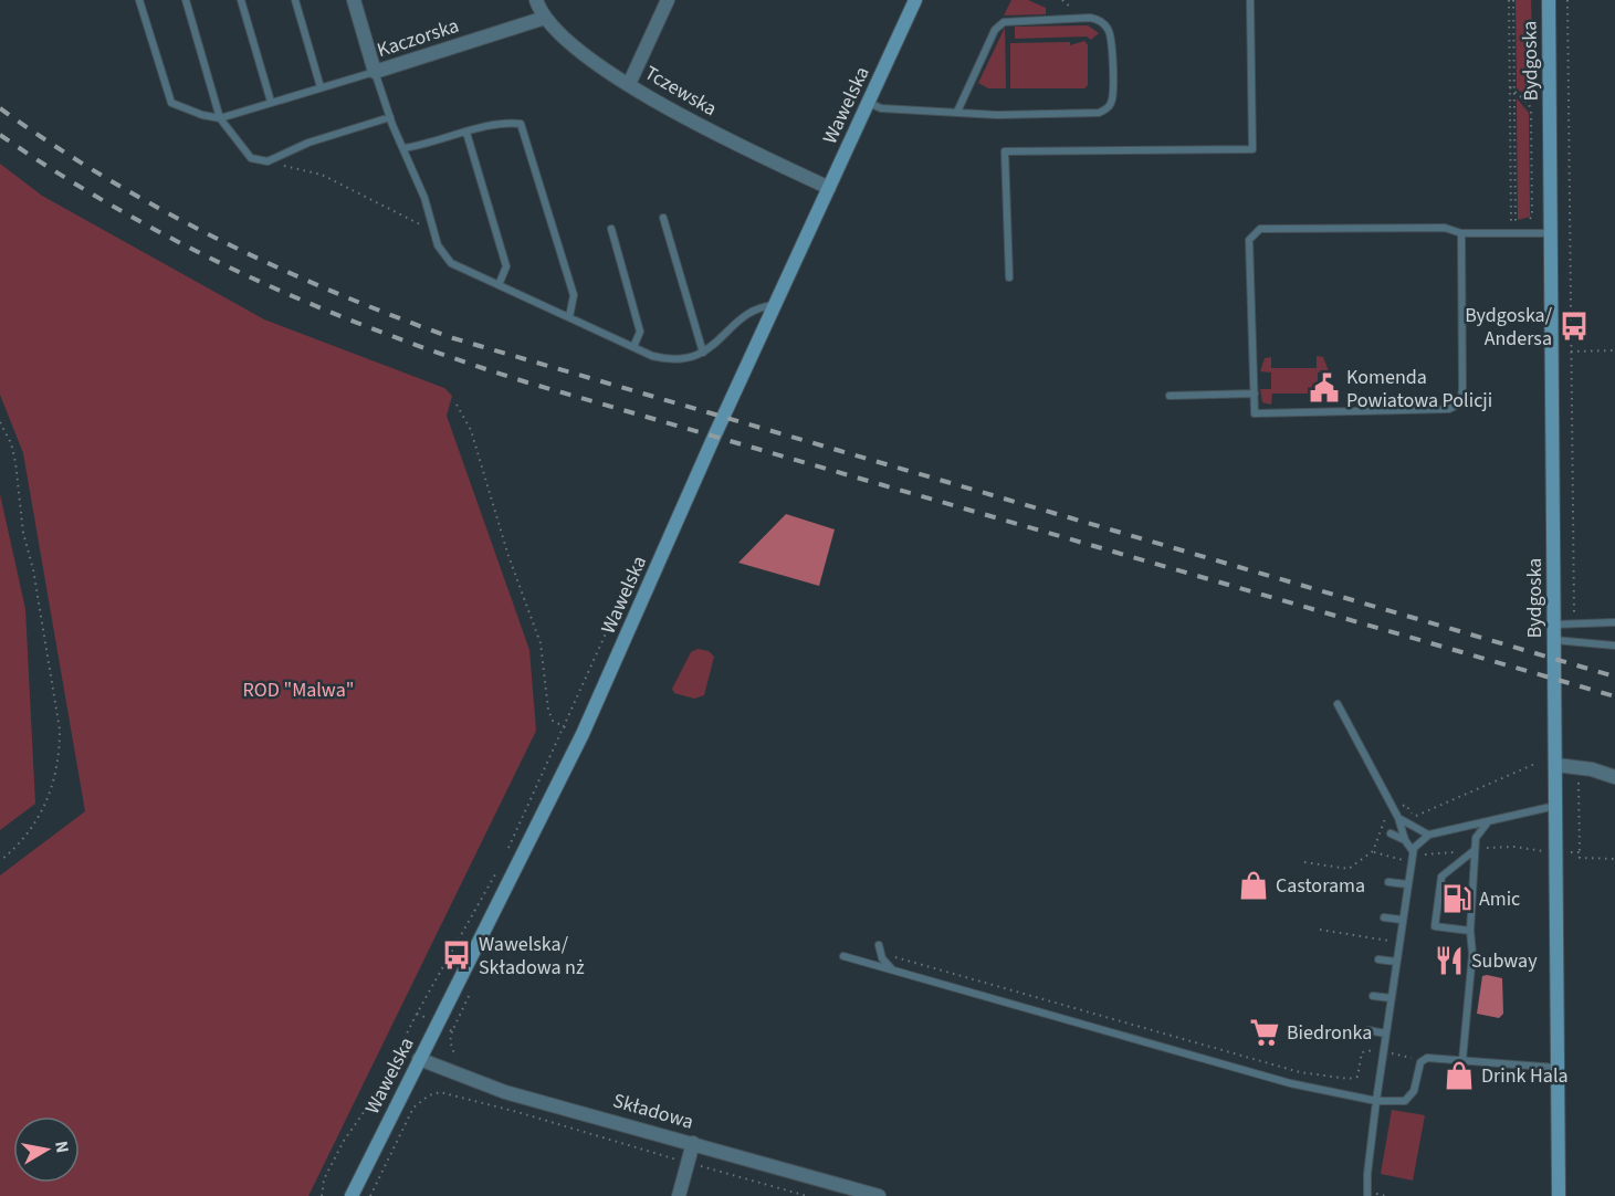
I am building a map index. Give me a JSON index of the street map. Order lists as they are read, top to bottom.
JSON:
{
  "streets": {
    "street": [
      "Kaczorska",
      "Bydgoska",
      "Tczewska",
      "Wawelska",
      "Składowa"
    ]
  },
  "crossings": [
    ["Kaczorska", "Tczewska"],
    ["Tczewska", "Wawelska"],
    ["Wawelska", "Składowa"]
  ],
  "parks": ["ROD \"Malwa\""],
  "places": {
    "bus stop": ["Bydgoska/ Andersa", "Wawelska/ Składowa nż"],
    "public building": ["Komenda Powiatowa Policji"],
    "shop": ["Castorama", "Drink Hala"],
    "fuel station": ["Amic"],
    "restaurant": ["Subway"],
    "supermarket": ["Biedronka"]
  },
  "north": "right"
}
